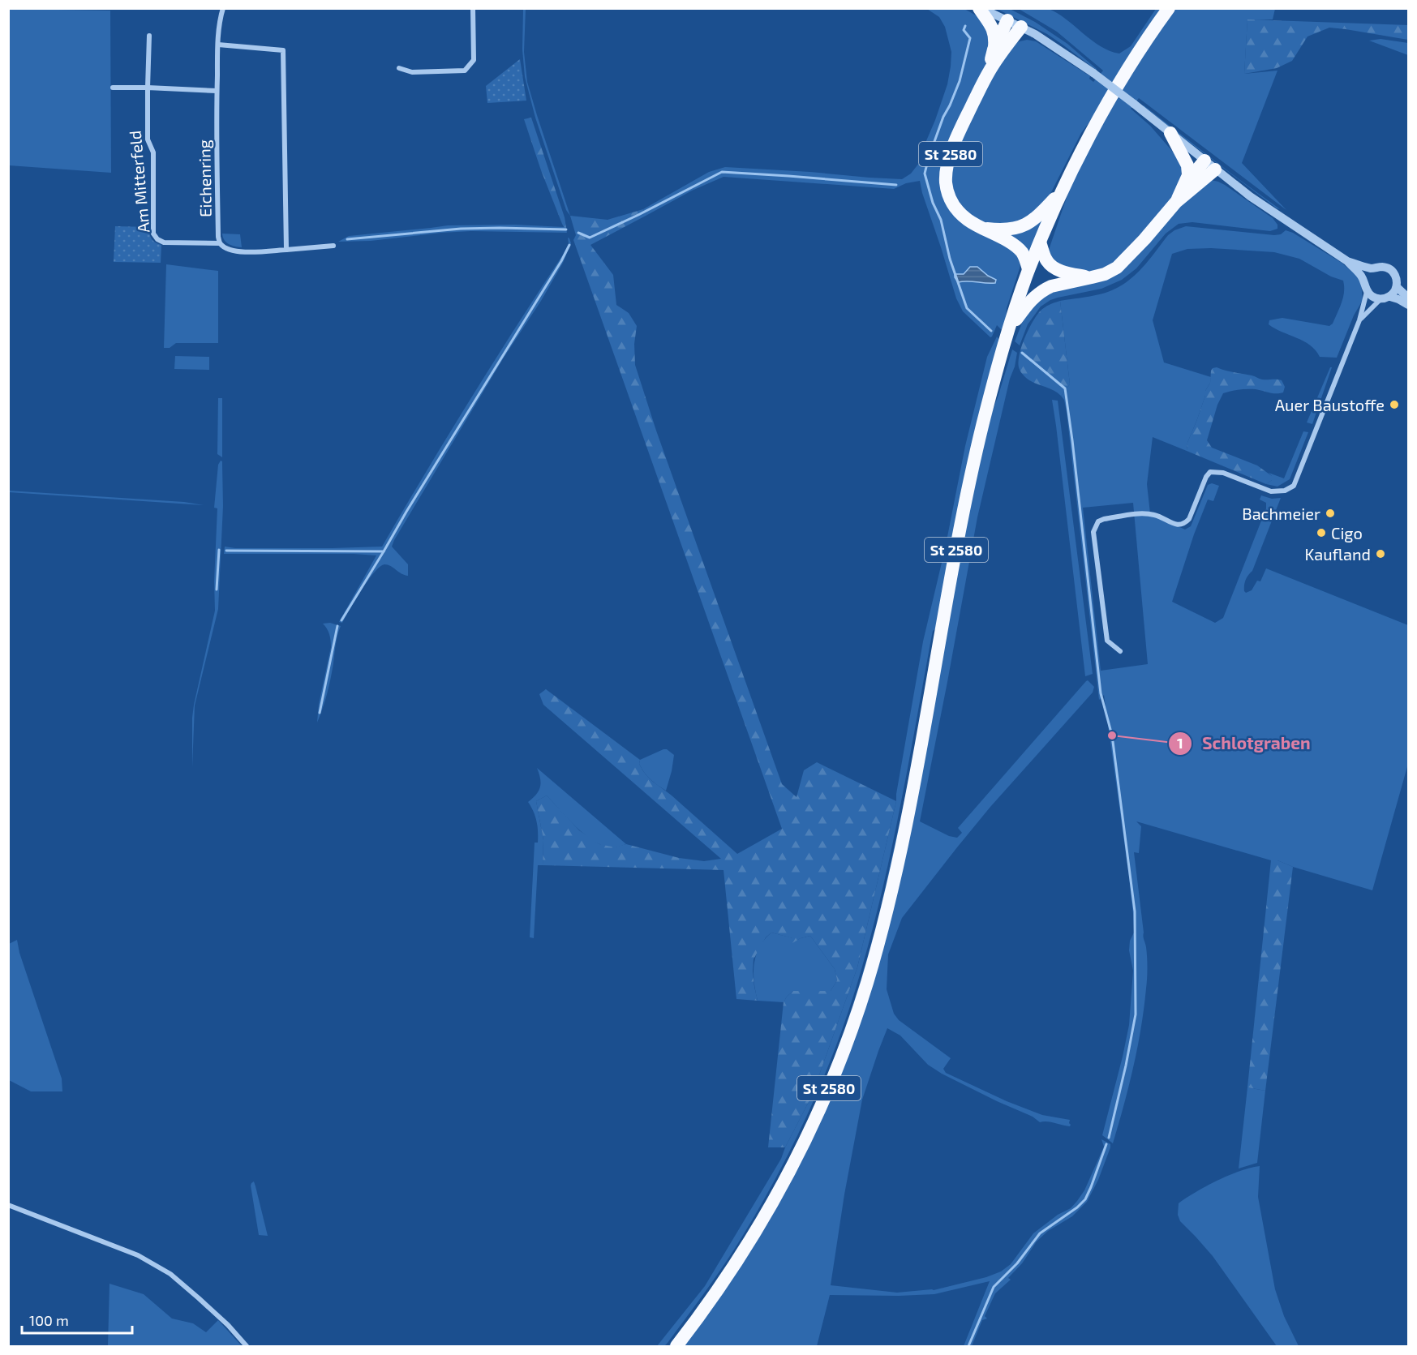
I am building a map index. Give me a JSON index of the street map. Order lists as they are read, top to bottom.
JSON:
{
  "streets": {
    "highway": ["St 2580"],
    "street": ["Eichenring", "Am Mitterfeld"]
  },
  "crossings": [
    ["Eichenring", "Am Mitterfeld"]
  ],
  "places": [
    "Auer Baustoffe",
    "Bachmeier",
    "Cigo",
    "Kaufland",
    "Schlotgraben"
  ],
  "scale_bar": "100 m"
}
